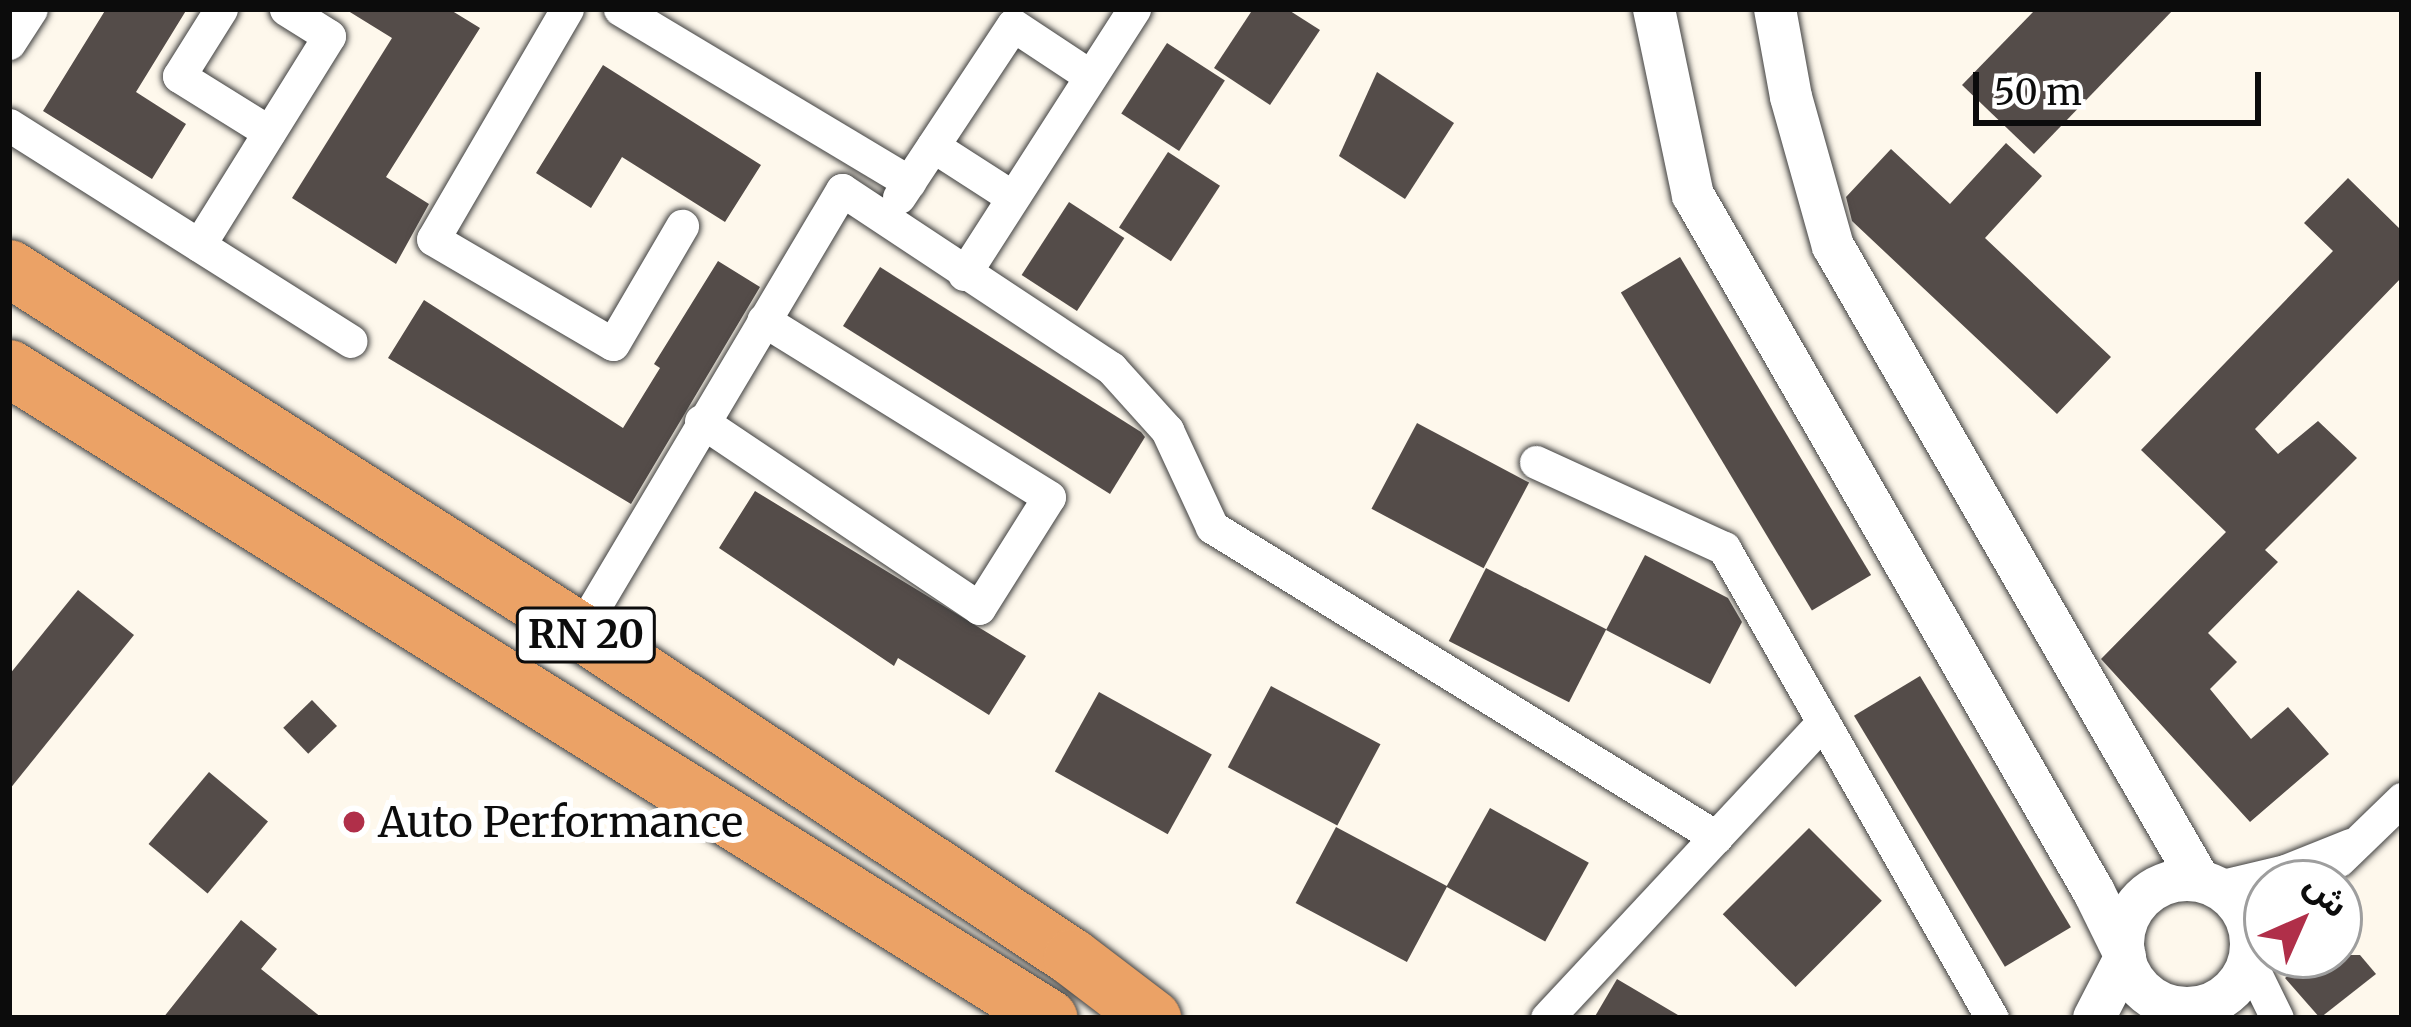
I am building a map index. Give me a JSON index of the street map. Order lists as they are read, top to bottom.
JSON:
{
  "streets": {
    "highway": ["RN 20"]
  },
  "places": ["Auto Performance"],
  "scale_bar": "50 m",
  "north": "top right"
}
